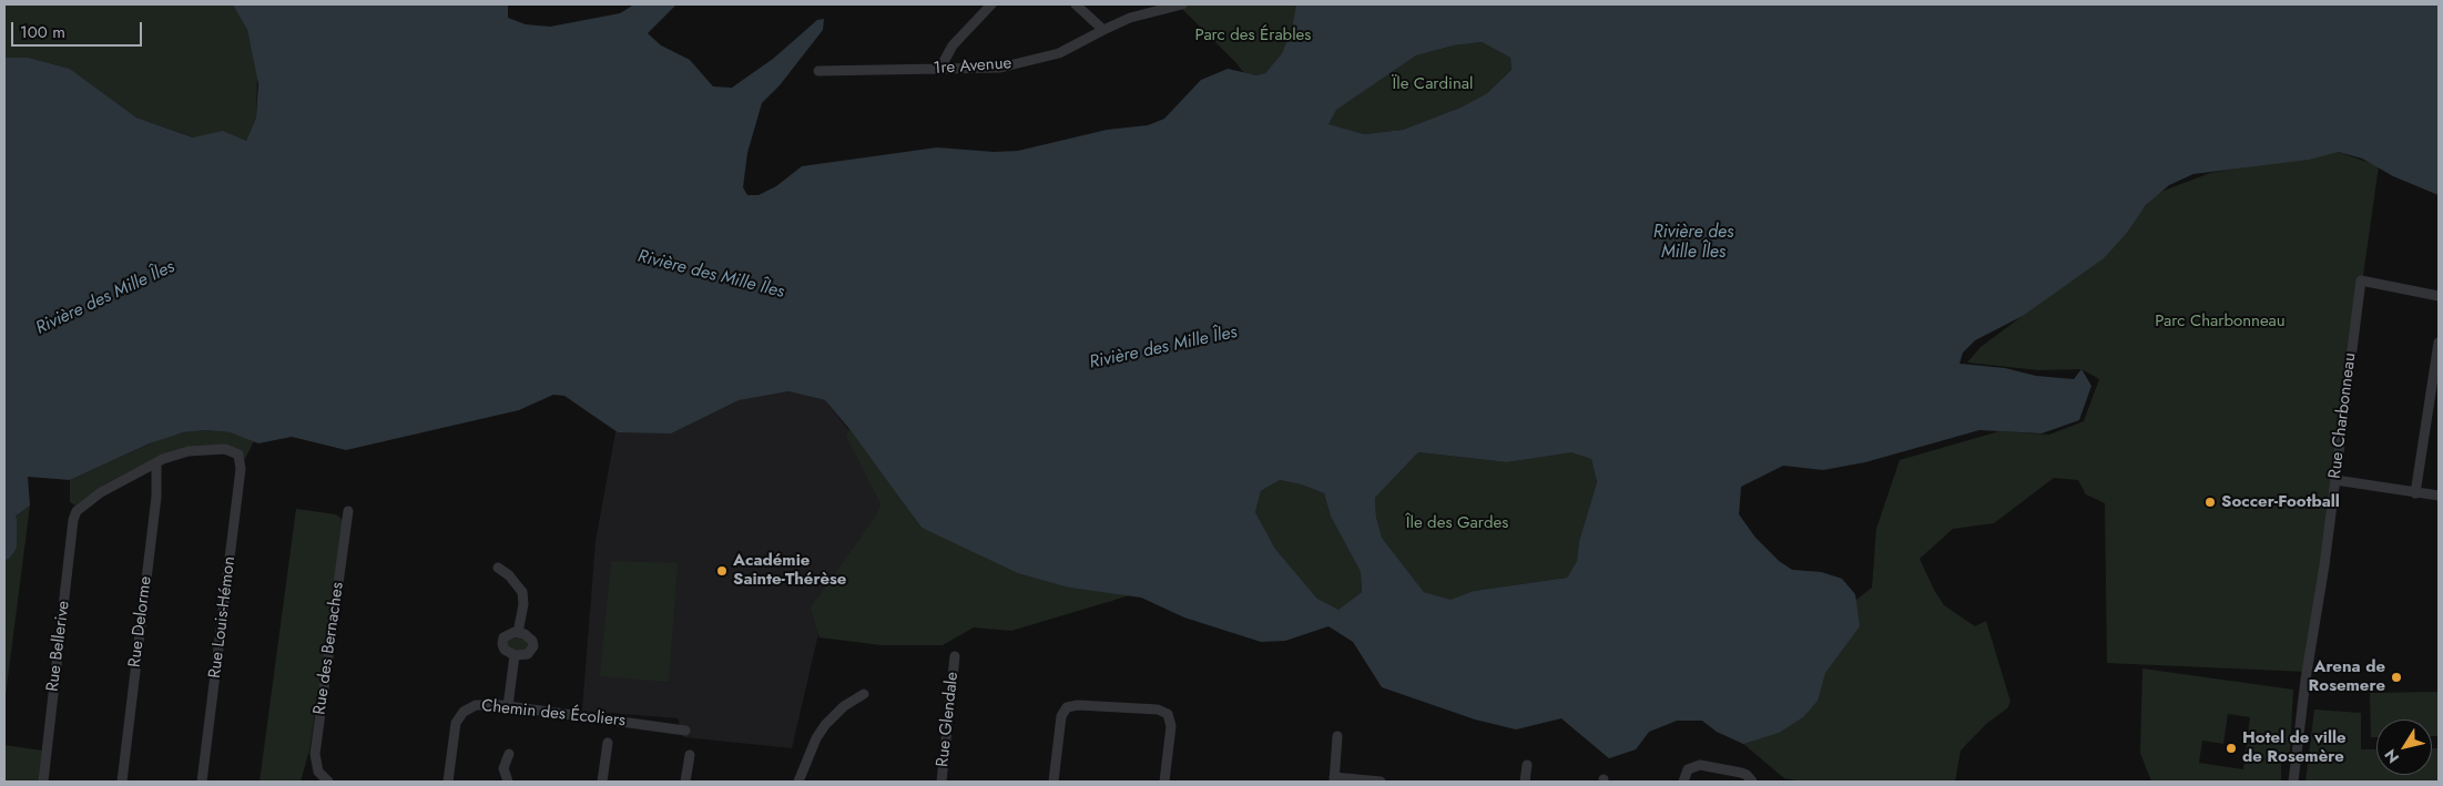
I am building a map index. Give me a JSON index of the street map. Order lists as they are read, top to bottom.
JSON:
{
  "streets": {
    "street": [
      "1re Avenue",
      "Rue Charbonneau",
      "Rue Louis-Hémon",
      "Rue Delorme",
      "Rue Bellerive",
      "Rue des Bernaches",
      "Chemin des Écoliers",
      "Rue Glendale"
    ]
  },
  "crossings": [
    ["Rue Louis-Hémon", "Rue Delorme"],
    ["Rue Louis-Hémon", "Rue Bellerive"],
    ["Rue Delorme", "Rue Bellerive"]
  ],
  "water": ["Rivière des Mille Îles"],
  "parks": [
    "Parc des Érables",
    "Ïle Cardinal",
    "Parc Charbonneau",
    "Île des Gardes"
  ],
  "places": [
    "Soccer-Football",
    "Académie Sainte-Thérèse",
    "Arena de Rosemere",
    "Hotel de ville de Rosemère"
  ],
  "scale_bar": "100 m",
  "north": "bottom left"
}
